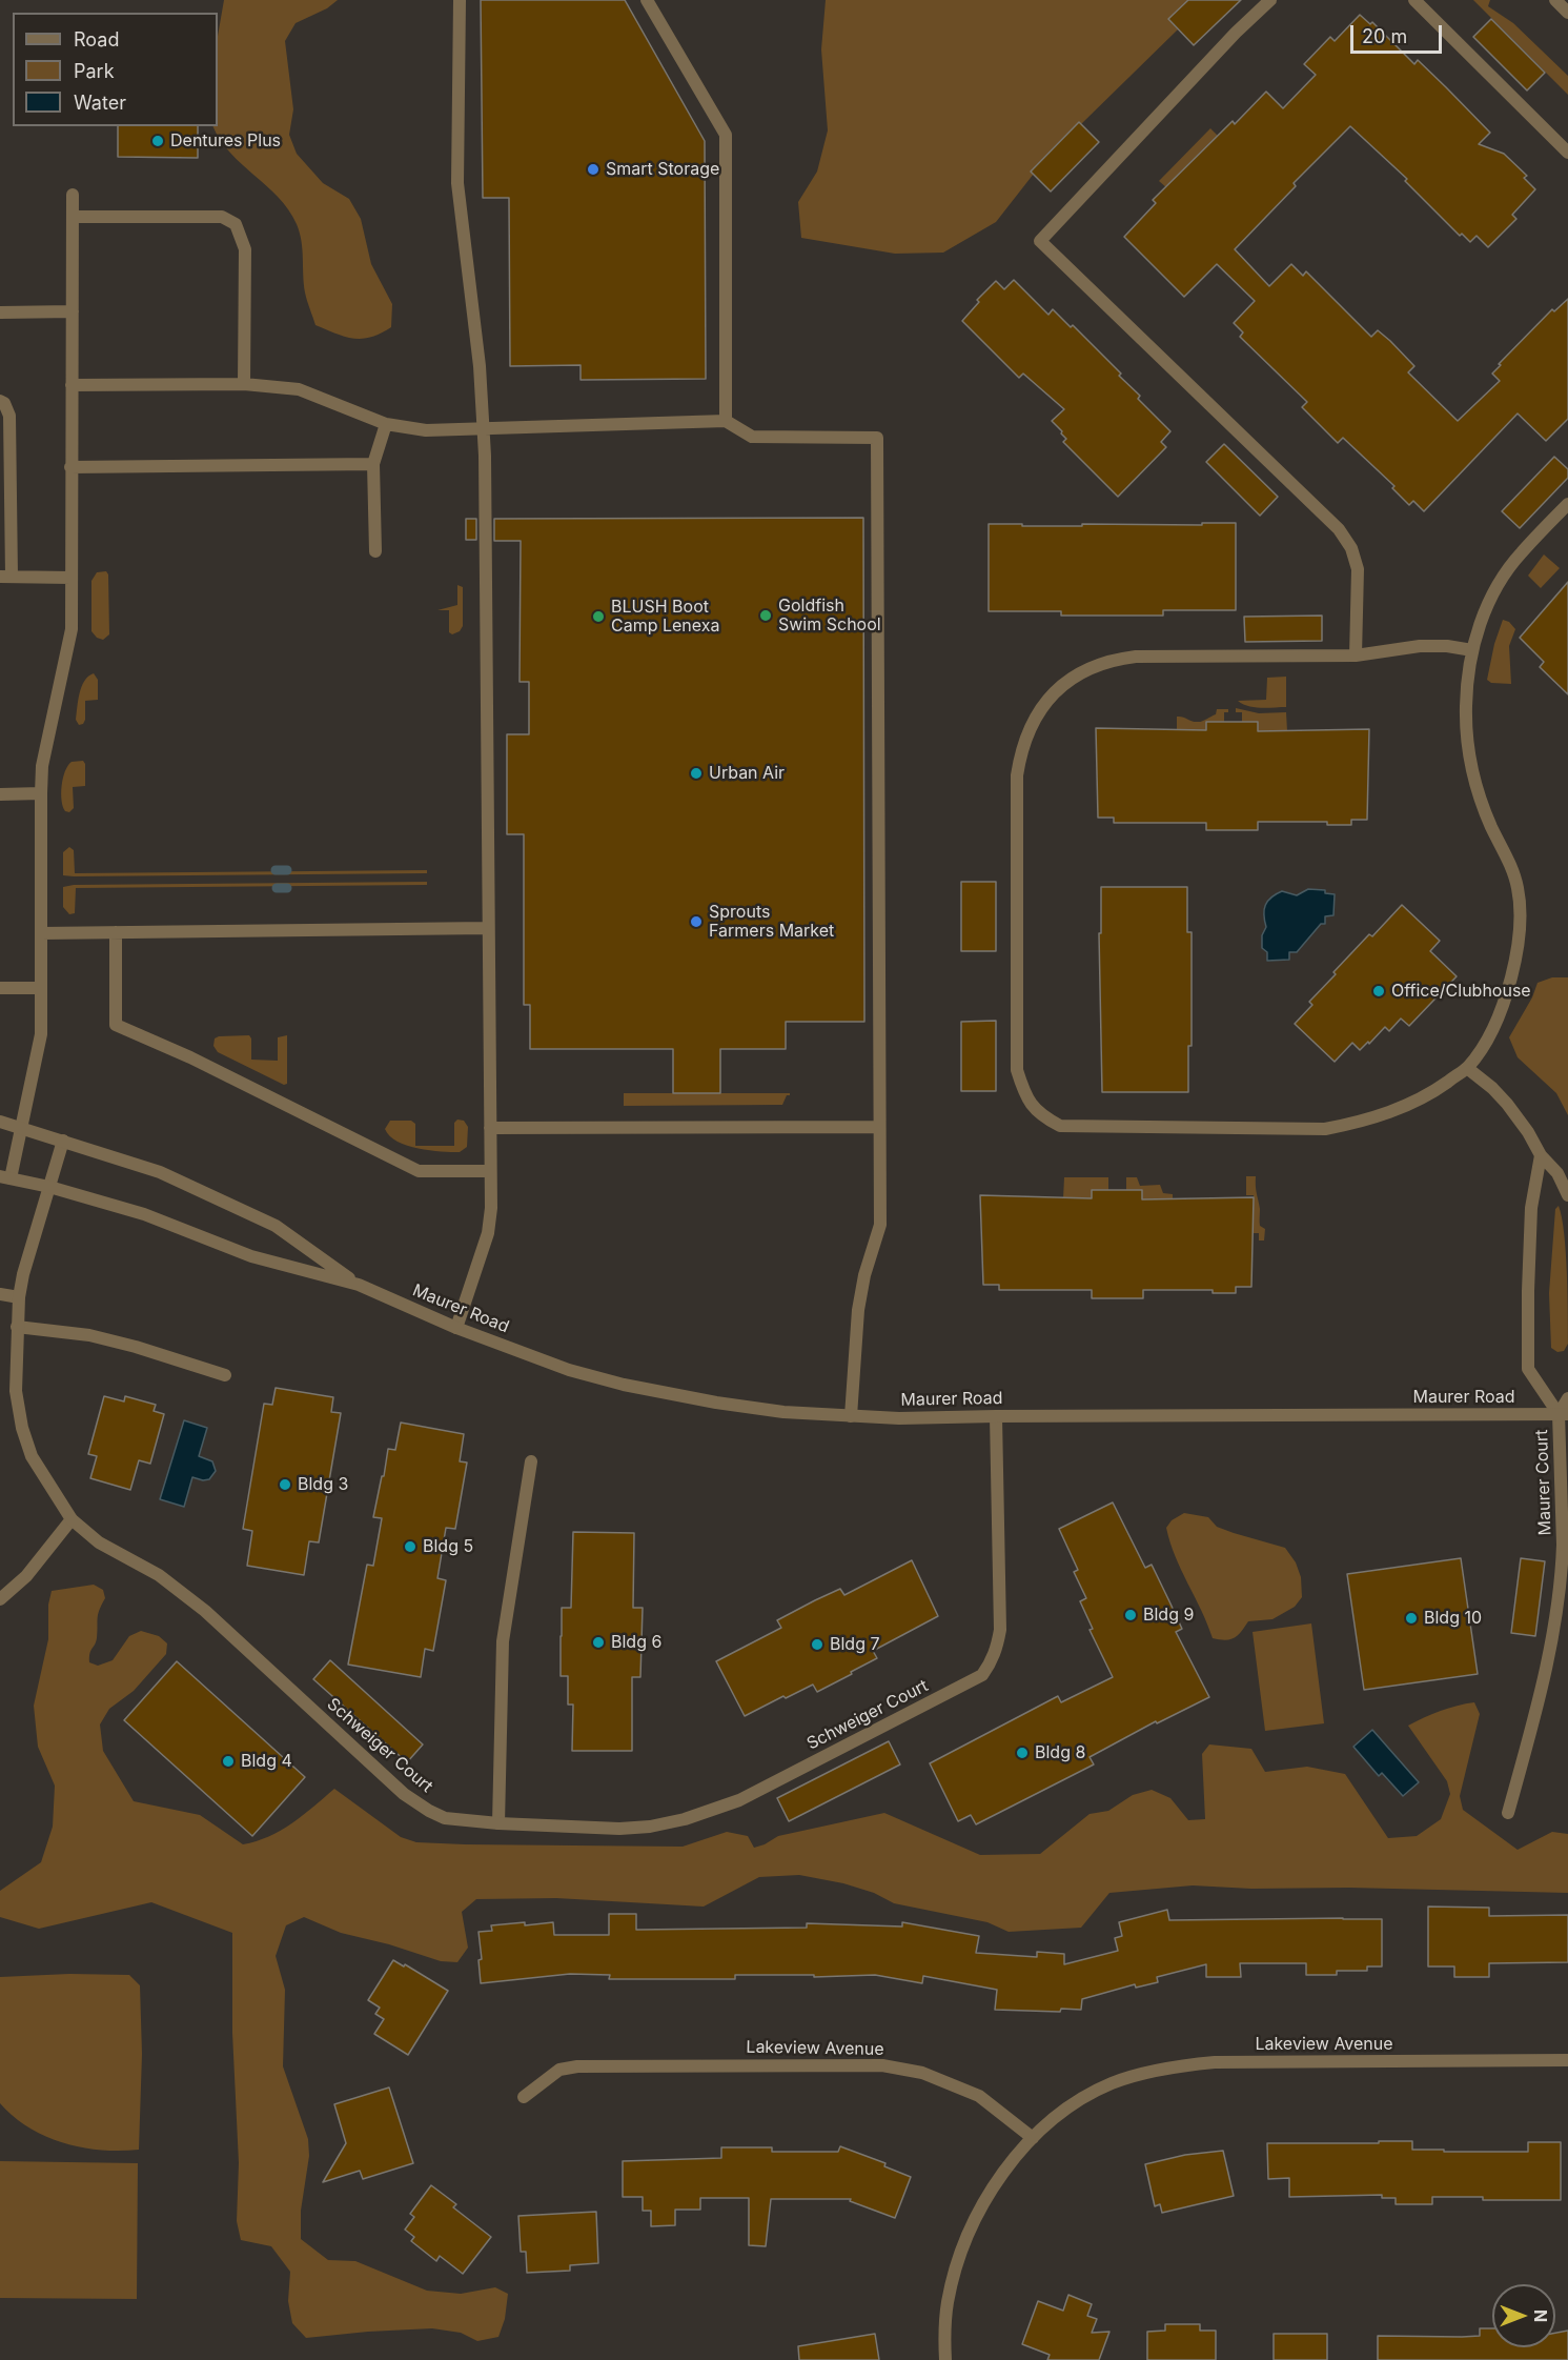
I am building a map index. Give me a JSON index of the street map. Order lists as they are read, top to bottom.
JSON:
{
  "streets": {
    "street": [
      "Maurer Road",
      "Maurer Court",
      "Schweiger Court",
      "Lakeview Avenue"
    ]
  },
  "crossings": [
    ["Maurer Road", "Maurer Court"],
    ["Maurer Road", "Schweiger Court"]
  ],
  "places": [
    "Dentures Plus",
    "Smart Storage",
    "Goldfish Swim School",
    "BLUSH Boot Camp Lenexa",
    "Urban Air",
    "Sprouts Farmers Market",
    "Office/Clubhouse",
    "Bldg 3",
    "Bldg 5",
    "Bldg 9",
    "Bldg 10",
    "Bldg 6",
    "Bldg 7",
    "Bldg 8",
    "Bldg 4"
  ],
  "legend": ["Road", "Park", "Water"],
  "scale_bar": "20 m",
  "north": "right"
}
